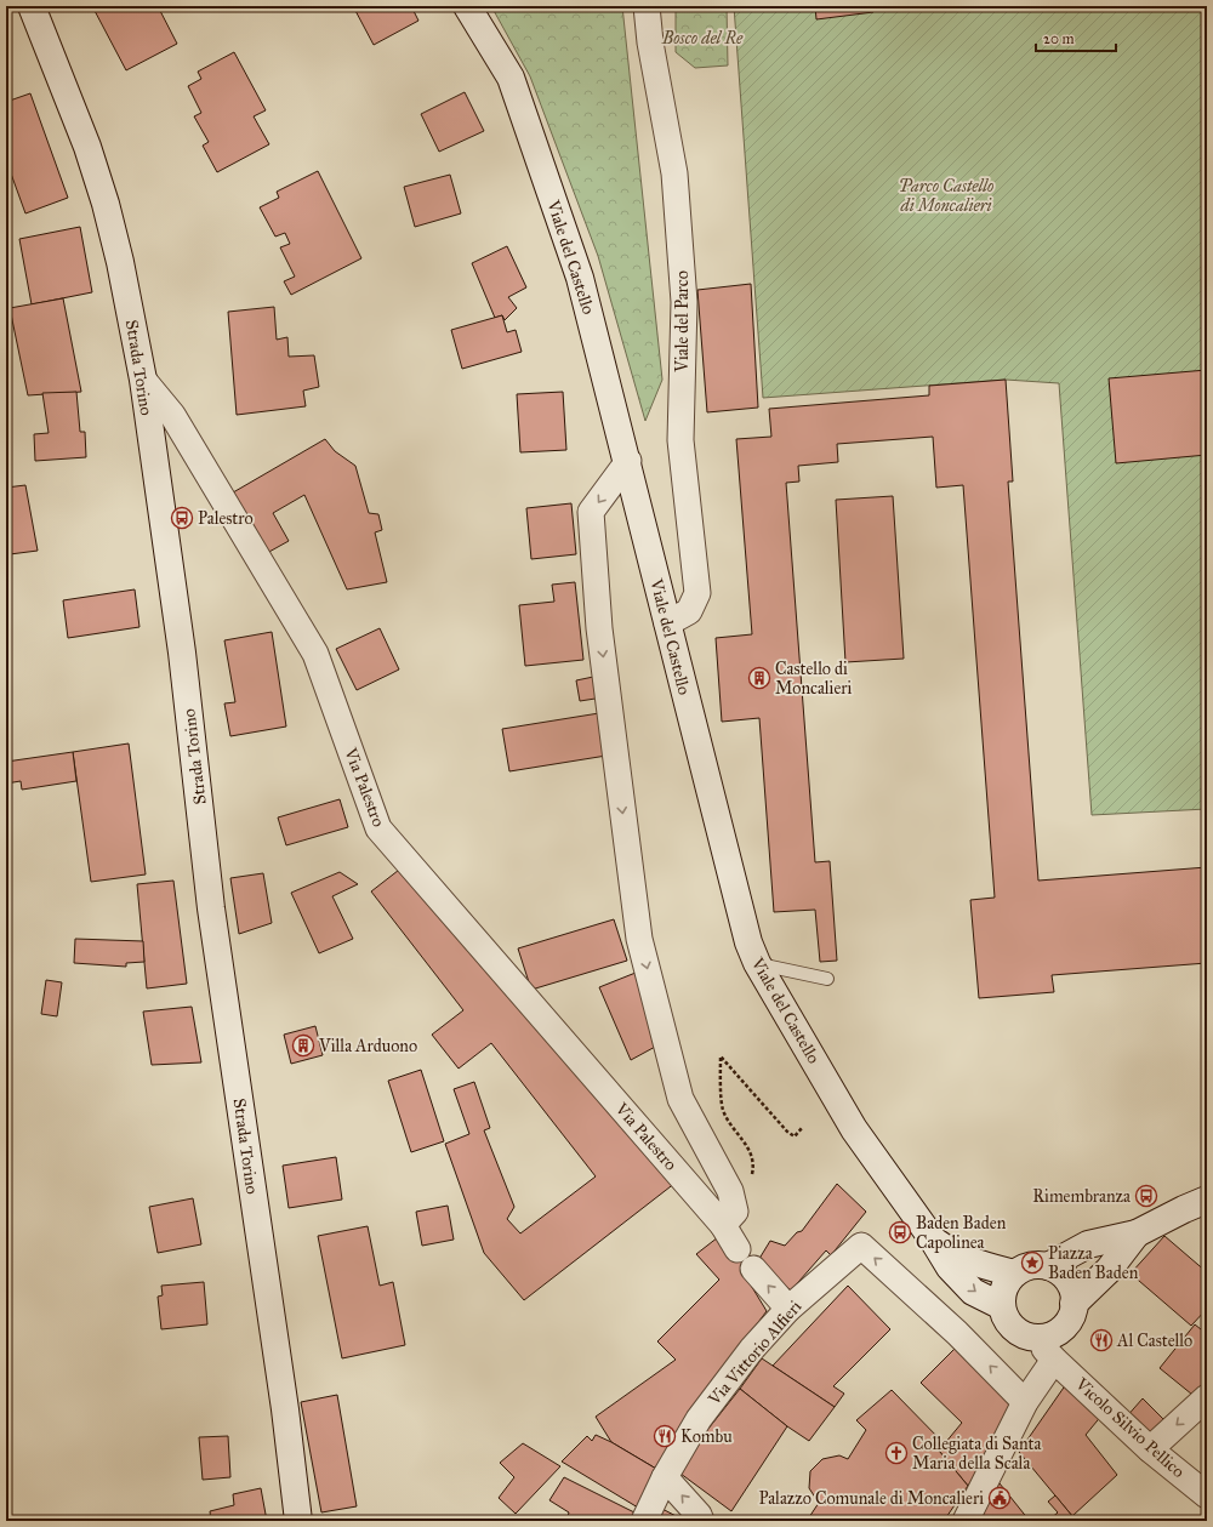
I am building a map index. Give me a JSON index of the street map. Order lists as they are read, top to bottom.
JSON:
{
  "streets": {
    "street": [
      "Viale del Castello",
      "Viale del Parco",
      "Strada Torino",
      "Via Palestro",
      "Via Vittorio Alfieri",
      "Vicolo Silvio Pellico"
    ]
  },
  "crossings": [
    ["Viale del Castello", "Viale del Parco"],
    ["Viale del Castello", "Vicolo Silvio Pellico"],
    ["Strada Torino", "Via Palestro"],
    ["Via Palestro", "Via Vittorio Alfieri"]
  ],
  "parks": ["Bosco del Re", "Parco Castello di Moncalieri"],
  "places": {
    "bus stop": ["Palestro", "Rimembranza", "Baden Baden Capolinea"],
    "building": ["Castello di Moncalieri", "Villa Arduono"],
    "place": ["Piazza Baden Baden"],
    "restaurant": ["Al Castello", "Kombu"],
    "church": ["Collegiata di Santa Maria della Scala"],
    "public building": ["Palazzo Comunale di Moncalieri"]
  },
  "scale_bar": "20 m"
}
